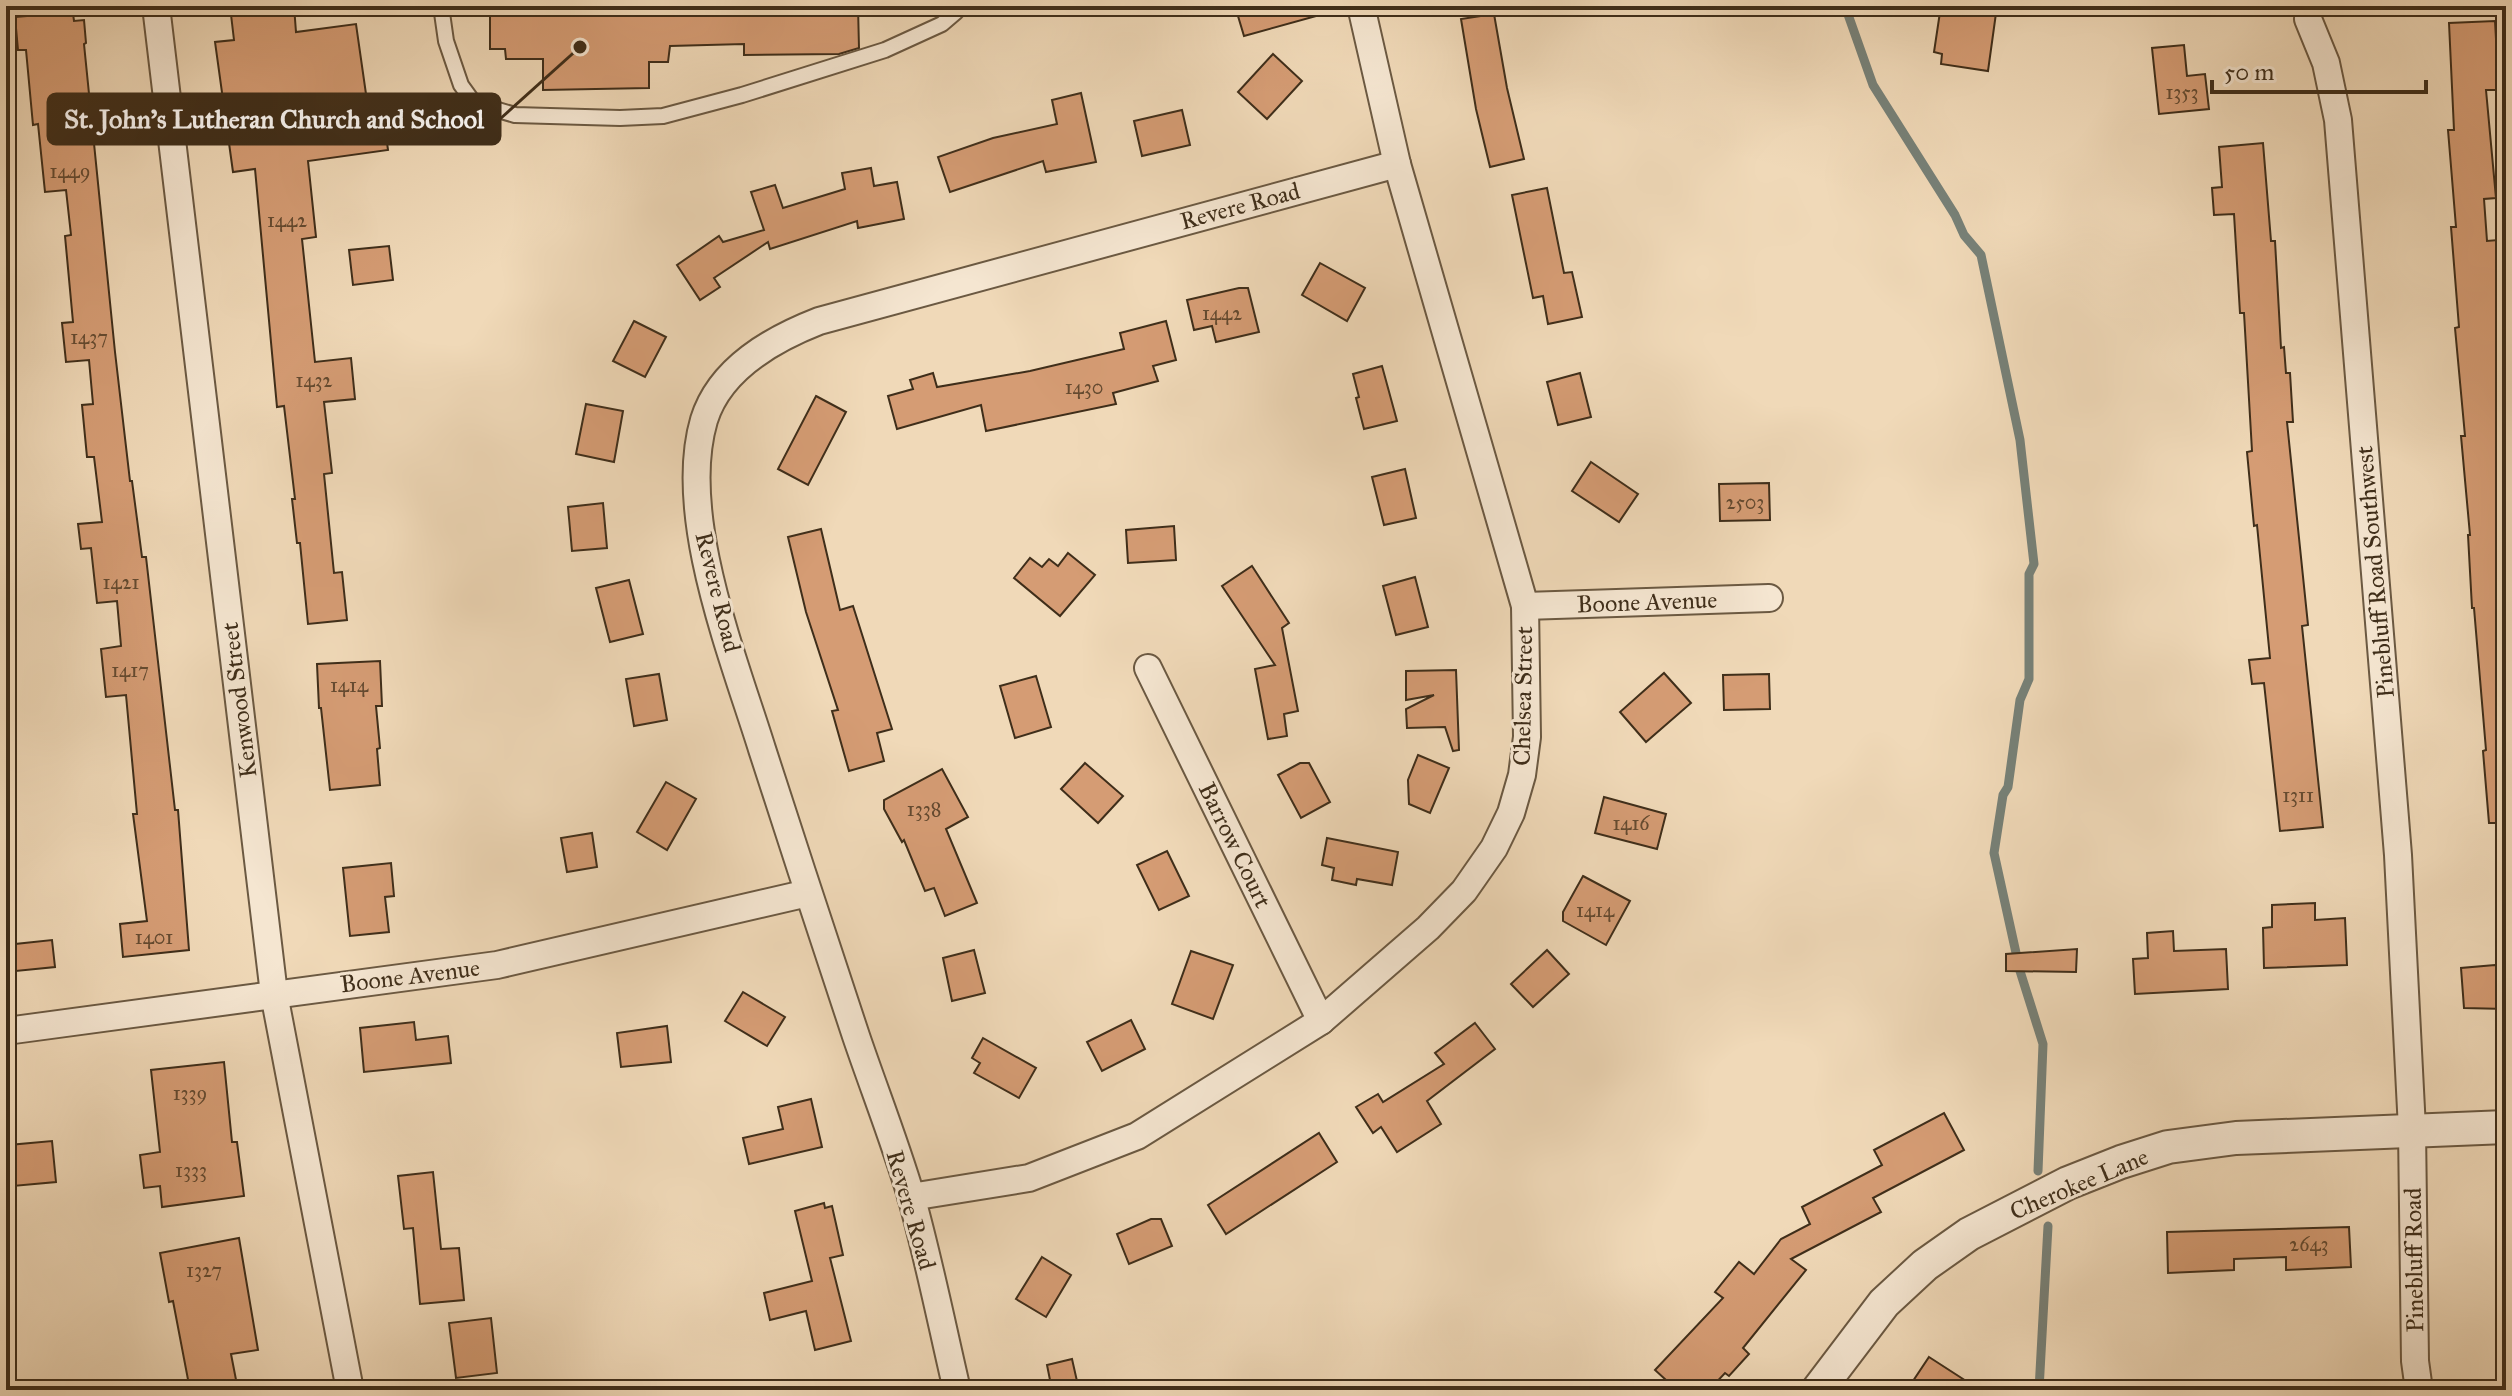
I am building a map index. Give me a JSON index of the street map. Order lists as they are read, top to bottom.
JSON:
{
  "streets": {
    "street": [
      "Revere Road",
      "Pinebluff Road Southwest",
      "Boone Avenue",
      "Chelsea Street",
      "Kenwood Street",
      "Barrow Court",
      "Cherokee Lane",
      "Pinebluff Road"
    ]
  },
  "crossings": [
    ["Revere Road", "Boone Avenue"],
    ["Revere Road", "Chelsea Street"],
    ["Pinebluff Road Southwest", "Cherokee Lane"],
    ["Pinebluff Road Southwest", "Pinebluff Road"],
    ["Boone Avenue", "Chelsea Street"],
    ["Boone Avenue", "Kenwood Street"],
    ["Chelsea Street", "Barrow Court"],
    ["Cherokee Lane", "Pinebluff Road"]
  ],
  "places": ["St. John's Lutheran Church and School"],
  "house_numbers": [
    "1353",
    "1449",
    "1442",
    "1442",
    "1437",
    "1432",
    "1430",
    "2503",
    "1421",
    "1417",
    "1414",
    "1311",
    "1338",
    "1416",
    "1414",
    "1401",
    "1339",
    "1333",
    "2643",
    "1327"
  ],
  "scale_bar": "50 m"
}
